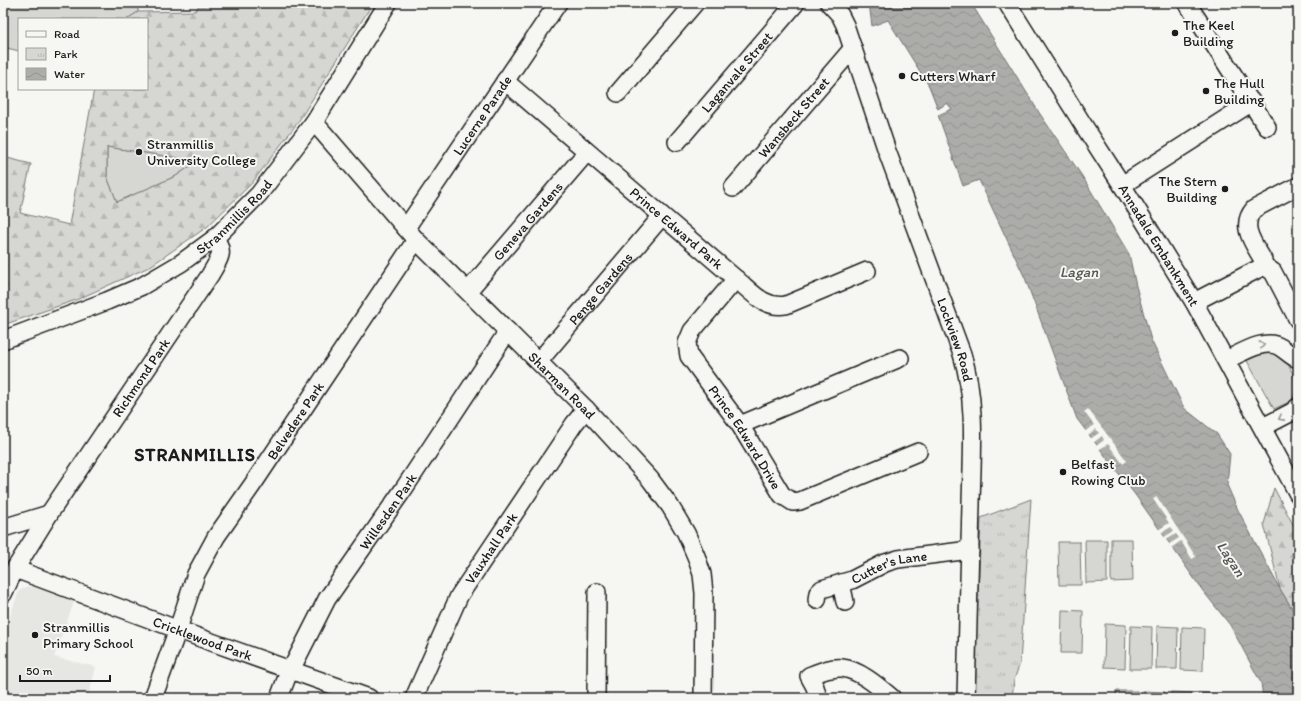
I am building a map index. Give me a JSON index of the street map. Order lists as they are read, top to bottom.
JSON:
{
  "streets": {
    "street": [
      "Laganvale Street",
      "Lucerne Parade",
      "Wansbeck Street",
      "Stranmillis Road",
      "Geneva Gardens",
      "Prince Edward Park",
      "Annadale Embankment",
      "Penge Gardens",
      "Lockview Road",
      "Richmond Park",
      "Sharman Road",
      "Belvedere Park",
      "Prince Edward Drive",
      "Willesden Park",
      "Vauxhall Park",
      "Cutter's Lane",
      "Cricklewood Park"
    ]
  },
  "crossings": [
    ["Lucerne Parade", "Prince Edward Park"],
    ["Lucerne Parade", "Sharman Road"],
    ["Lucerne Parade", "Belvedere Park"],
    ["Wansbeck Street", "Lockview Road"],
    ["Stranmillis Road", "Richmond Park"],
    ["Stranmillis Road", "Sharman Road"],
    ["Geneva Gardens", "Prince Edward Park"],
    ["Geneva Gardens", "Sharman Road"],
    ["Prince Edward Park", "Penge Gardens"],
    ["Prince Edward Park", "Prince Edward Drive"],
    ["Penge Gardens", "Sharman Road"],
    ["Lockview Road", "Cutter's Lane"],
    ["Richmond Park", "Cricklewood Park"],
    ["Sharman Road", "Belvedere Park"],
    ["Sharman Road", "Willesden Park"],
    ["Sharman Road", "Vauxhall Park"],
    ["Belvedere Park", "Cricklewood Park"],
    ["Willesden Park", "Cricklewood Park"]
  ],
  "districts": ["STRANMILLIS"],
  "water": ["Lagan"],
  "places": [
    "The Keel Building",
    "Cutters Wharf",
    "The Hull Building",
    "Stranmillis University College",
    "The Stern Building",
    "Belfast Rowing Club",
    "Stranmillis Primary School"
  ],
  "legend": ["Road", "Park", "Water"],
  "scale_bar": "50 m"
}
